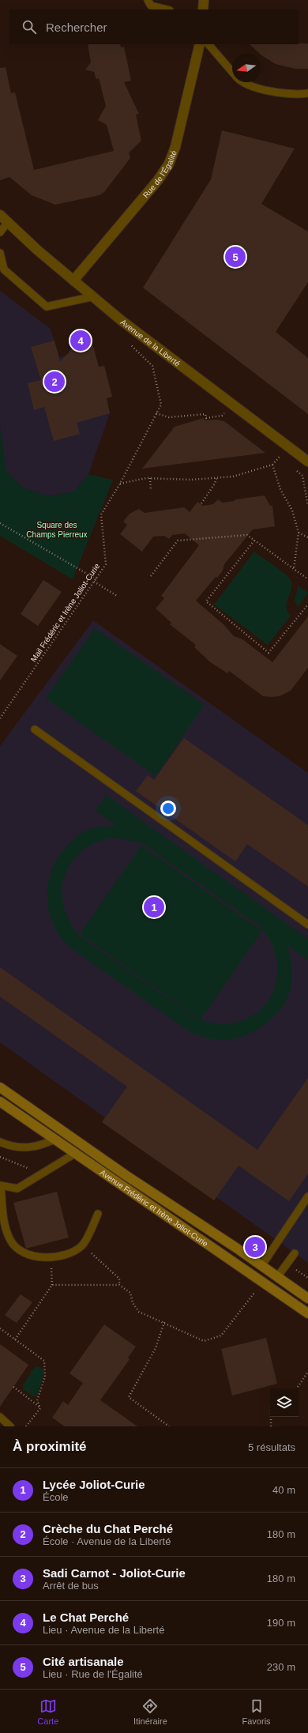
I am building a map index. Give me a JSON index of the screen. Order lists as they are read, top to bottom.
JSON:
{
  "streets": {
    "main road": ["Avenue Frédéric et Irène Joliot-Curie"],
    "street": ["Rue de l'Égalité", "Avenue de la Liberté"],
    "path": ["Mail Frédéric et Irène Joliot-Curie"]
  },
  "crossings": [
    ["Rue de l'Égalité", "Avenue de la Liberté"]
  ],
  "parks": ["Square des Champs Pierreux"],
  "north": "left",
  "page": {
    "search": "Rechercher",
    "pins": [
      "5",
      "4",
      "2",
      "1",
      "3"
    ],
    "heading": ["À proximité", "5 résultats"],
    "list": [
      {
        "mark": "1",
        "name": "Lycée Joliot-Curie",
        "note": "École",
        "value": "40 m"
      },
      {
        "mark": "2",
        "name": "Crèche du Chat Perché",
        "note": "École · Avenue de la Liberté",
        "value": "180 m"
      },
      {
        "mark": "3",
        "name": "Sadi Carnot - Joliot-Curie",
        "note": "Arrêt de bus",
        "value": "180 m"
      },
      {
        "mark": "4",
        "name": "Le Chat Perché",
        "note": "Lieu · Avenue de la Liberté",
        "value": "190 m"
      },
      {
        "mark": "5",
        "name": "Cité artisanale",
        "note": "Lieu · Rue de l'Égalité",
        "value": "230 m"
      }
    ],
    "nav": ["Carte", "Itinéraire", "Favoris"]
  }
}
